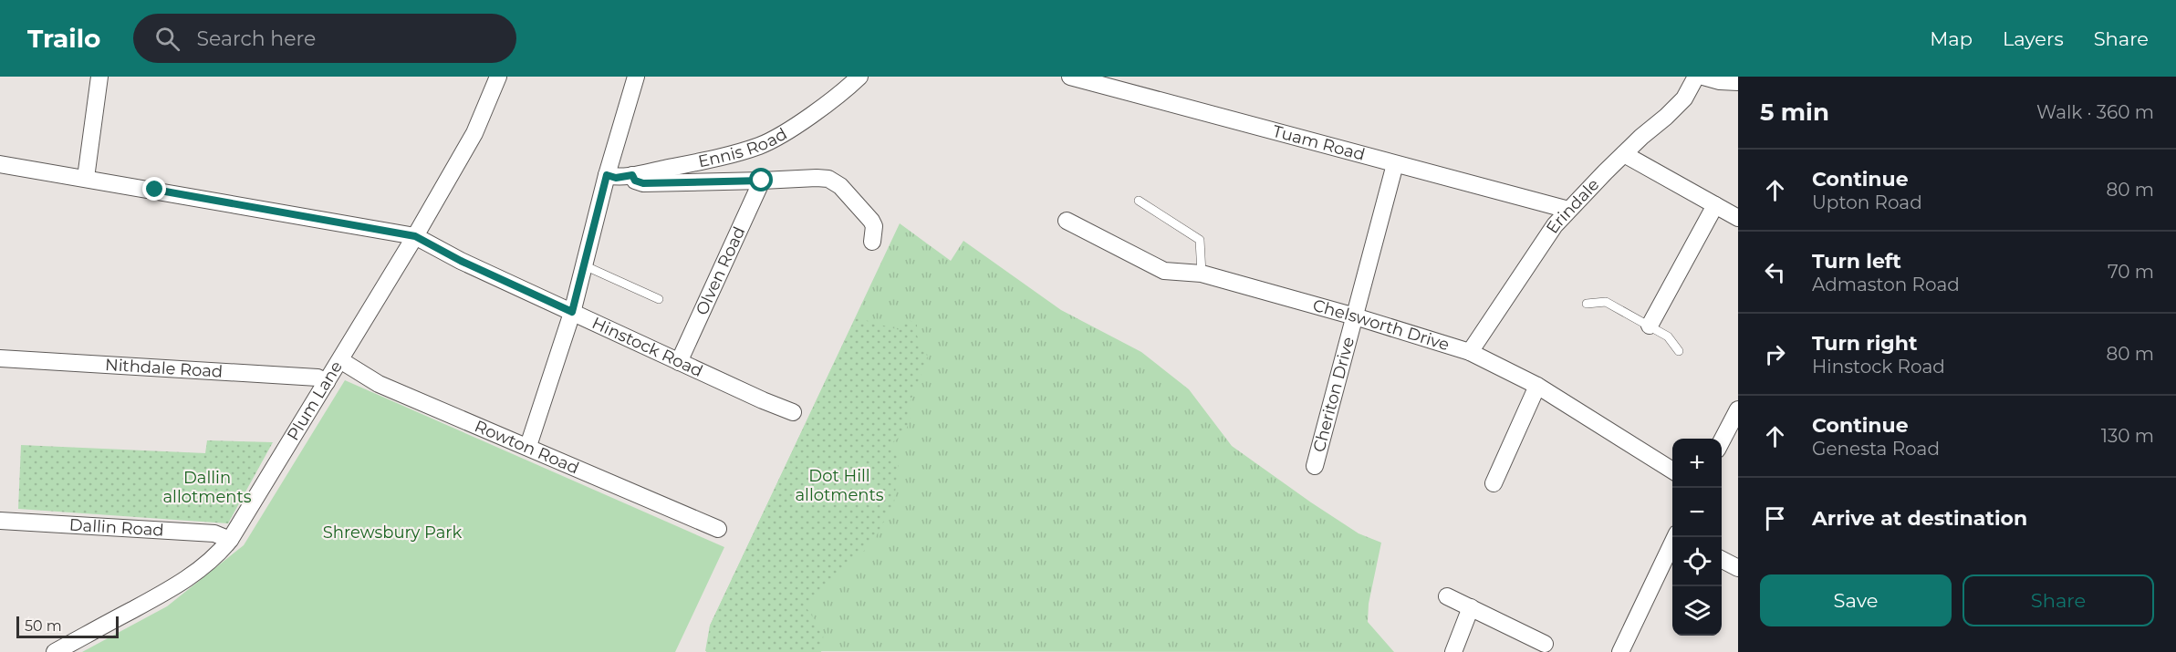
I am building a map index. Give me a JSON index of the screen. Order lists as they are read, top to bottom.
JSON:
{
  "streets": {
    "street": [
      "Tuam Road",
      "Ennis Road",
      "Erindale",
      "Olven Road",
      "Chelsworth Drive",
      "Hinstock Road",
      "Nithdale Road",
      "Cheriton Drive",
      "Plum Lane",
      "Rowton Road",
      "Dallin Road"
    ]
  },
  "crossings": [
    ["Tuam Road", "Erindale"],
    ["Tuam Road", "Cheriton Drive"],
    ["Erindale", "Chelsworth Drive"],
    ["Olven Road", "Hinstock Road"],
    ["Chelsworth Drive", "Cheriton Drive"],
    ["Hinstock Road", "Plum Lane"],
    ["Nithdale Road", "Plum Lane"],
    ["Plum Lane", "Rowton Road"],
    ["Plum Lane", "Dallin Road"]
  ],
  "parks": ["Dot Hill allotments", "Dallin allotments", "Shrewsbury Park"],
  "scale_bar": "50 m",
  "page": {
    "header": "Trailo",
    "search": "Search here",
    "nav": ["Map", "Layers", "Share"],
    "heading": ["5 min", "Walk · 360 m"],
    "list": [
      ["Continue", "Upton Road", "80 m"],
      ["Turn left", "Admaston Road", "70 m"],
      ["Turn right", "Hinstock Road", "80 m"],
      ["Continue", "Genesta Road", "130 m"],
      "Arrive at destination"
    ],
    "map_buttons": ["+", "−"],
    "buttons": ["Save", "Share"],
    "scale": "50 m"
  }
}
